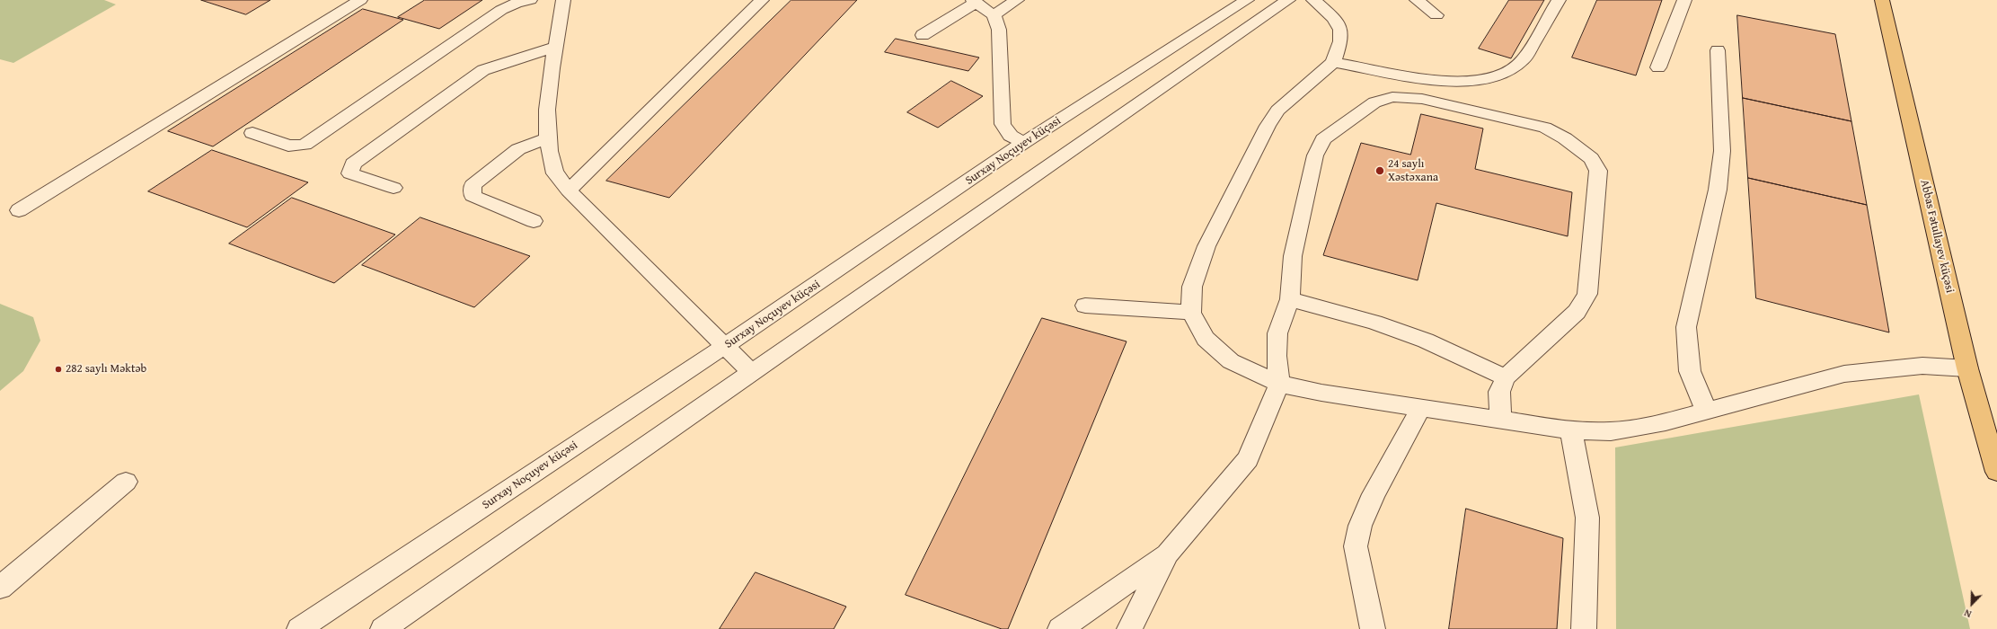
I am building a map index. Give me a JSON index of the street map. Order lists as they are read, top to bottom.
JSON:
{
  "streets": {
    "main road": ["Abbas Fətullayev küçəsi"],
    "street": ["Surxay Noçuyev küçəsi"]
  },
  "places": ["24 saylı Xəstəxana", "282 saylı Məktəb"],
  "north": "bottom left"
}
